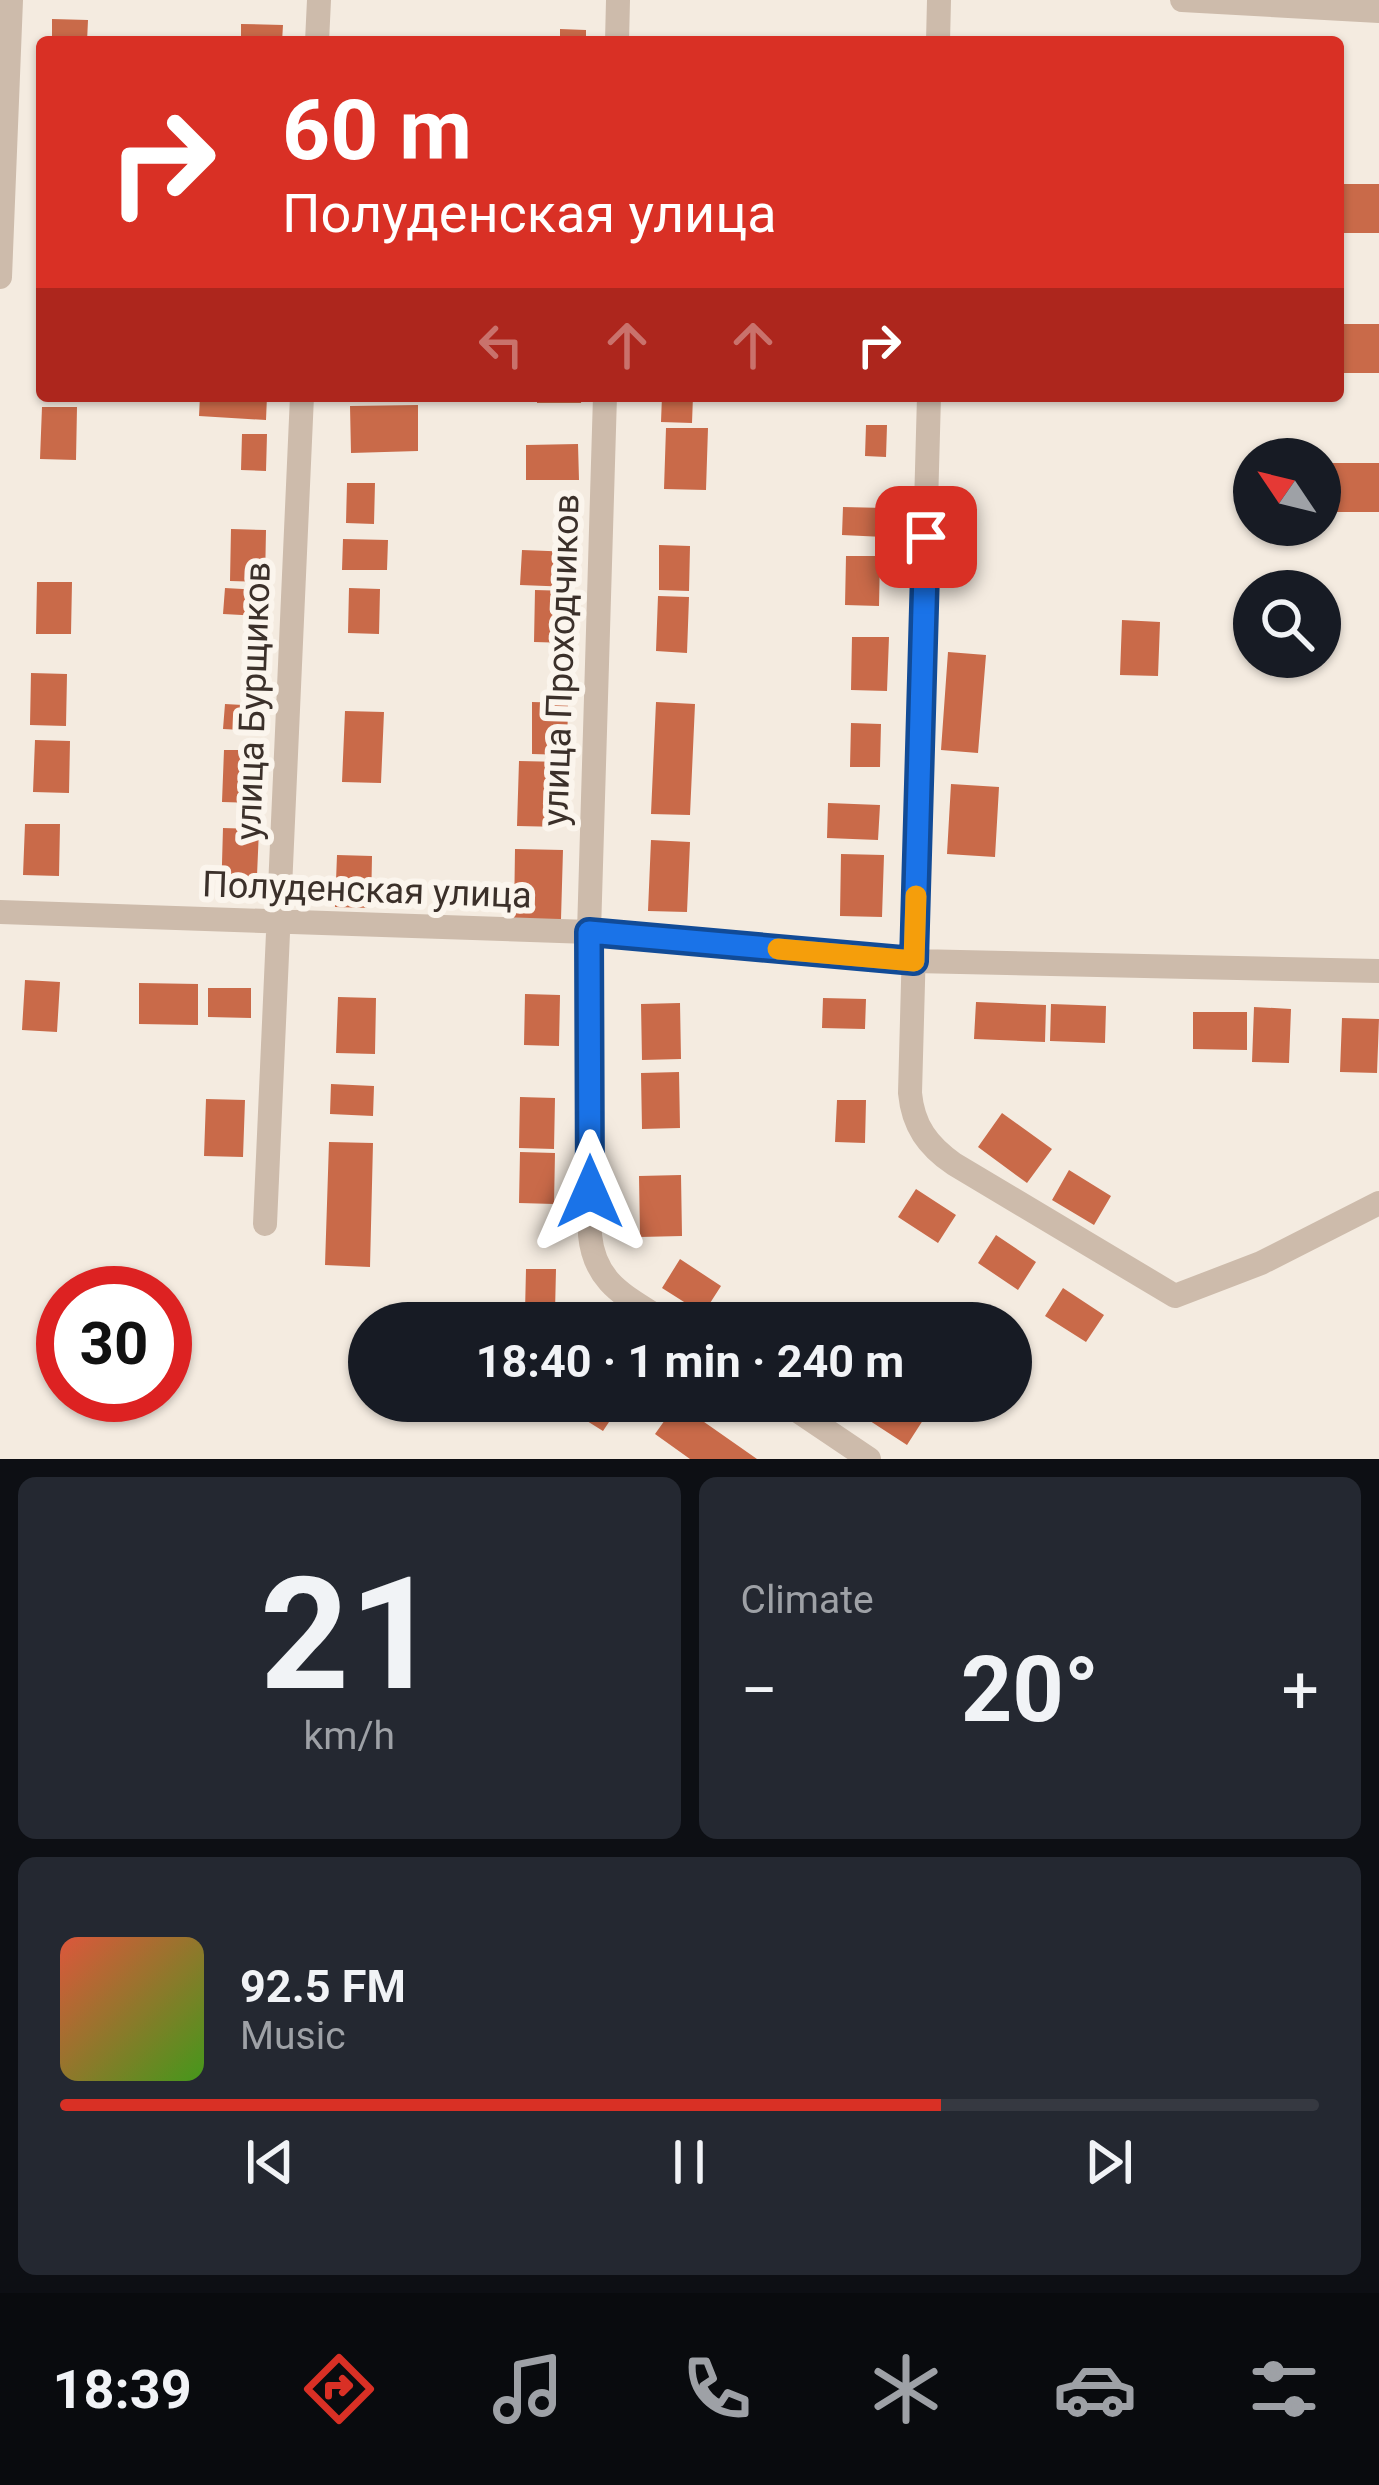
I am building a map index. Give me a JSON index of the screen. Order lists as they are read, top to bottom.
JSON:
{
  "streets": {
    "street": ["улица Проходчиков", "улица Бурщиков", "Полуденская улица"]
  },
  "crossings": [
    ["улица Проходчиков", "Полуденская улица"],
    ["улица Бурщиков", "Полуденская улица"]
  ],
  "north": "top left",
  "page": {
    "turn": ["60 m", "Полуденская улица"],
    "limit": "30",
    "trip": "18:40 · 1 min · 240 m",
    "tile": [
      ["21", "km/h"],
      "Climate"
    ],
    "heat": ["−", "20°", "+"],
    "song": ["92.5 FM", "Music"],
    "tabs": "18:39"
  }
}
